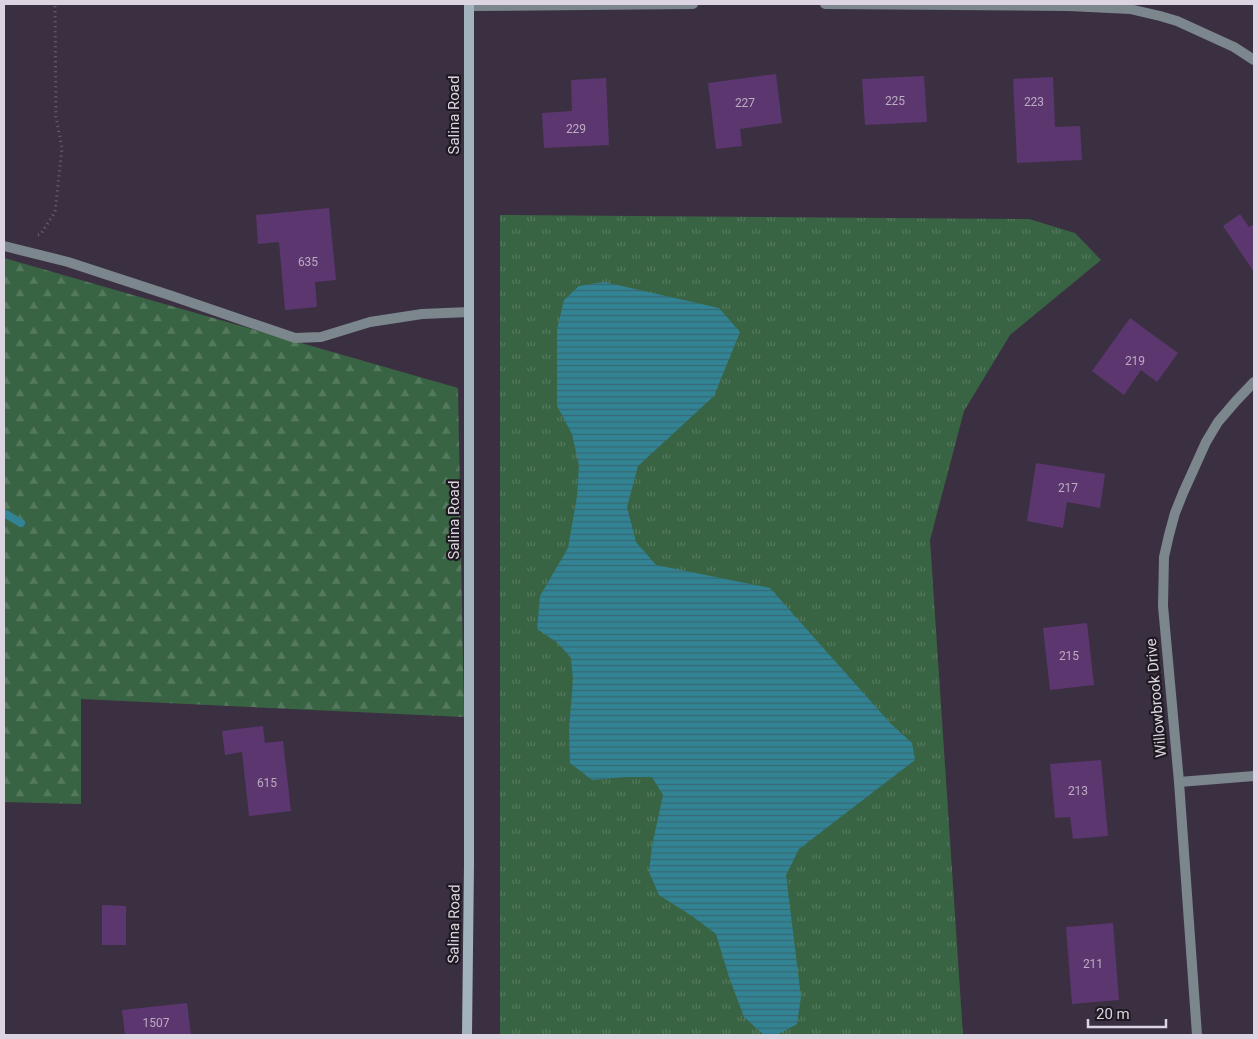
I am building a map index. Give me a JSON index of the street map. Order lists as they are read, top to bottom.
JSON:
{
  "streets": {
    "street": ["Salina Road", "Willowbrook Drive"]
  },
  "house_numbers": [
    "225",
    "223",
    "227",
    "229",
    "635",
    "219",
    "217",
    "215",
    "615",
    "213",
    "211",
    "1507"
  ],
  "scale_bar": "20 m"
}
